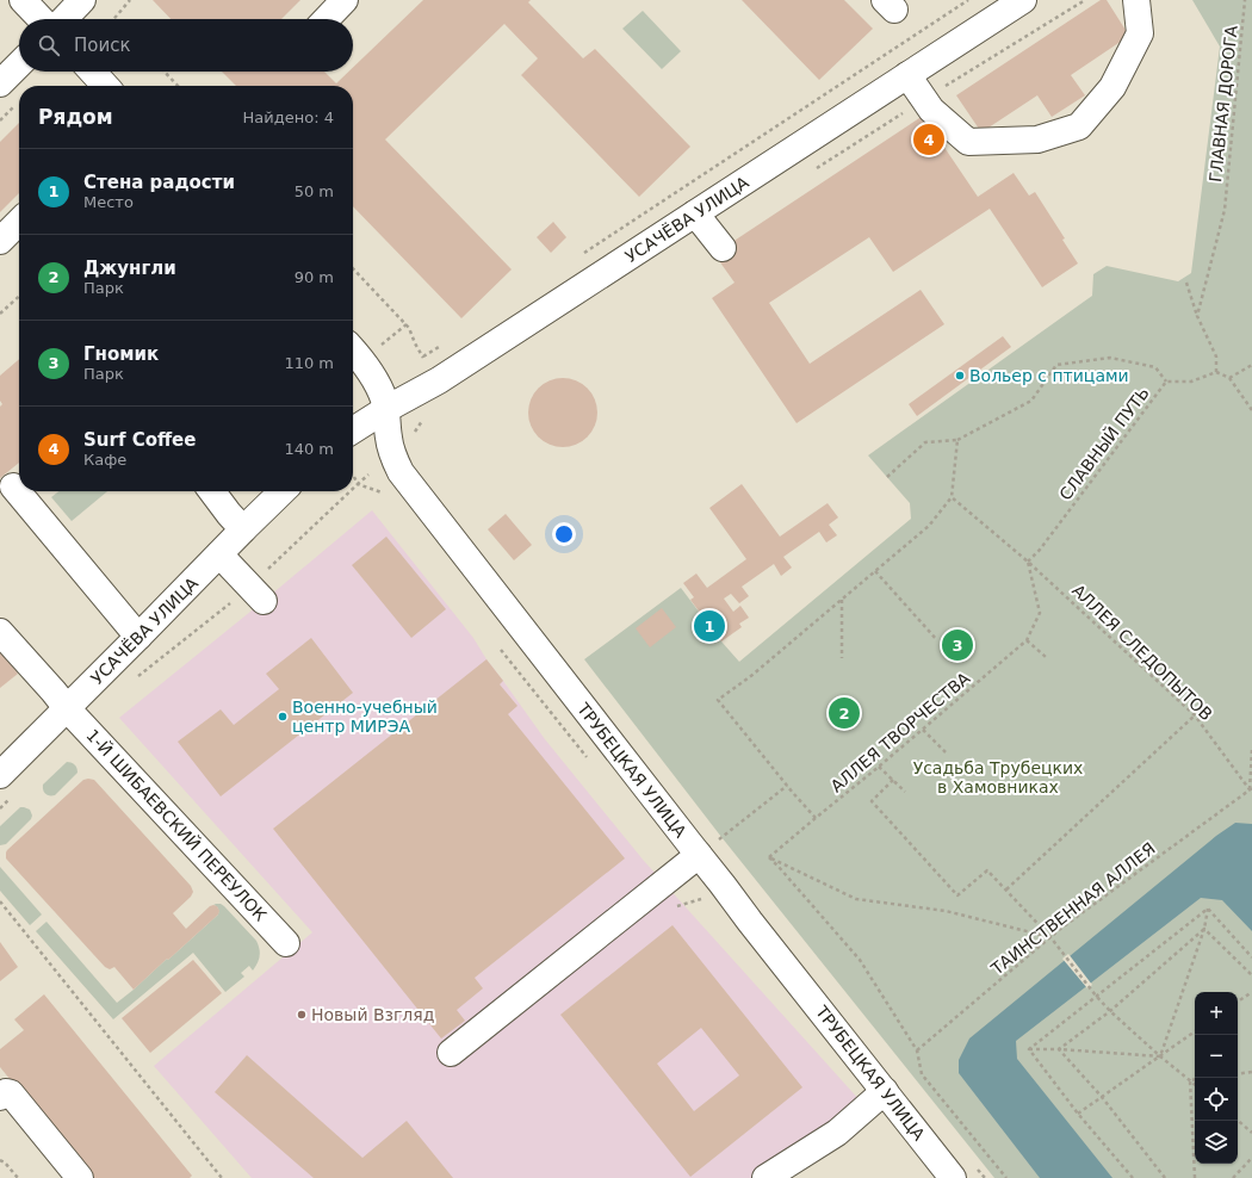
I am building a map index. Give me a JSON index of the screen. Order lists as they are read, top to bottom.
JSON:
{
  "streets": {
    "street": ["УСАЧЁВА УЛИЦА", "ТРУБЕЦКАЯ УЛИЦА", "1-Й ШИБАЕВСКИЙ ПЕРЕУЛОК"],
    "path": [
      "ГЛАВНАЯ ДОРОГА",
      "СЛАВНЫЙ ПУТЬ",
      "АЛЛЕЯ СЛЕДОПЫТОВ",
      "АЛЛЕЯ ТВОРЧЕСТВА",
      "ТАИНСТВЕННАЯ АЛЛЕЯ"
    ]
  },
  "crossings": [
    ["УСАЧЁВА УЛИЦА", "ТРУБЕЦКАЯ УЛИЦА"],
    ["УСАЧЁВА УЛИЦА", "1-Й ШИБАЕВСКИЙ ПЕРЕУЛОК"],
    ["СЛАВНЫЙ ПУТЬ", "АЛЛЕЯ СЛЕДОПЫТОВ"],
    ["СЛАВНЫЙ ПУТЬ", "АЛЛЕЯ ТВОРЧЕСТВА"],
    ["АЛЛЕЯ СЛЕДОПЫТОВ", "АЛЛЕЯ ТВОРЧЕСТВА"],
    ["АЛЛЕЯ СЛЕДОПЫТОВ", "ТАИНСТВЕННАЯ АЛЛЕЯ"]
  ],
  "parks": ["Усадьба Трубецких в Хамовниках"],
  "places": ["Вольер с птицами", "Военно-учебный центр МИРЭА", "Новый Взгляд"],
  "page": {
    "search": "Поиск",
    "heading": ["Рядом", "Найдено: 4"],
    "pins": [
      "4",
      "1",
      "3",
      "2"
    ],
    "list": [
      {
        "mark": "1",
        "name": "Стена радости",
        "note": "Место",
        "value": "50 m"
      },
      {
        "mark": "2",
        "name": "Джунгли",
        "note": "Парк",
        "value": "90 m"
      },
      {
        "mark": "3",
        "name": "Гномик",
        "note": "Парк",
        "value": "110 m"
      },
      {
        "mark": "4",
        "name": "Surf Coffee",
        "note": "Кафе",
        "value": "140 m"
      }
    ],
    "map_buttons": ["+", "−"]
  }
}
